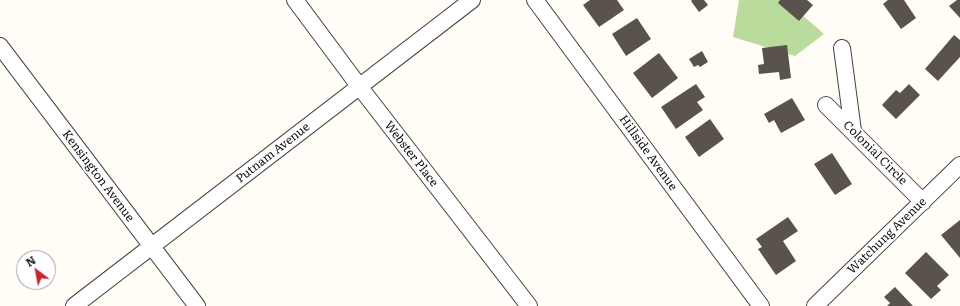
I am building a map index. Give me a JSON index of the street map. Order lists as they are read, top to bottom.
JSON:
{
  "streets": {
    "street": [
      "Putnam Avenue",
      "Hillside Avenue",
      "Colonial Circle",
      "Webster Place",
      "Kensington Avenue",
      "Watchung Avenue"
    ]
  },
  "crossings": [
    ["Putnam Avenue", "Webster Place"],
    ["Putnam Avenue", "Kensington Avenue"],
    ["Colonial Circle", "Watchung Avenue"]
  ],
  "north": "top left"
}
